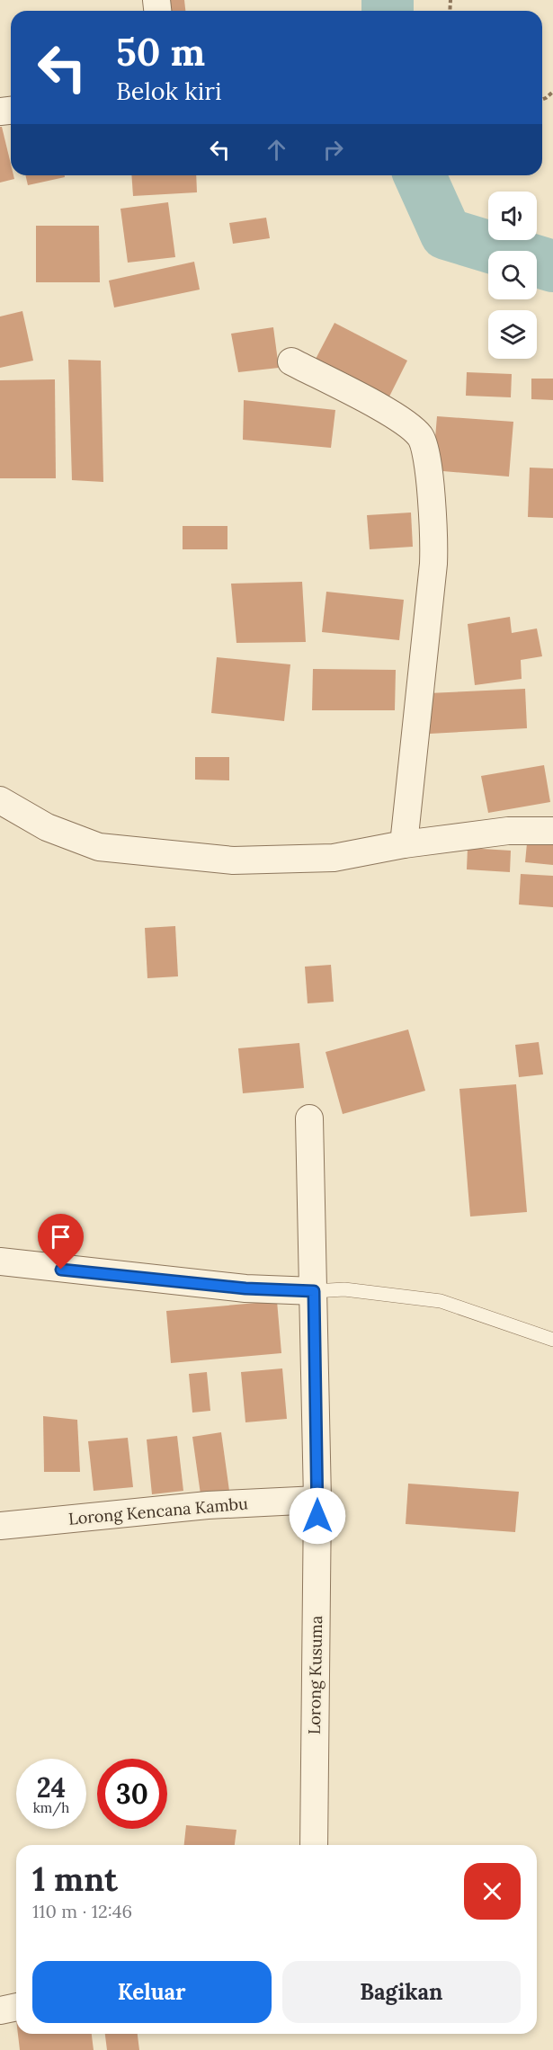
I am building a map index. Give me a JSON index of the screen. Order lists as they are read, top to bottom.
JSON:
{
  "streets": {
    "street": ["Lorong Kencana Kambu", "Lorong Kusuma"]
  },
  "crossings": [
    ["Lorong Kencana Kambu", "Lorong Kusuma"]
  ],
  "page": {
    "turn": ["50 m", "Belok kiri"],
    "speed": "24 km/h",
    "limit": "30",
    "heading": ["1 mnt", "110 m · 12:46"],
    "buttons": ["Keluar", "Bagikan"]
  }
}
